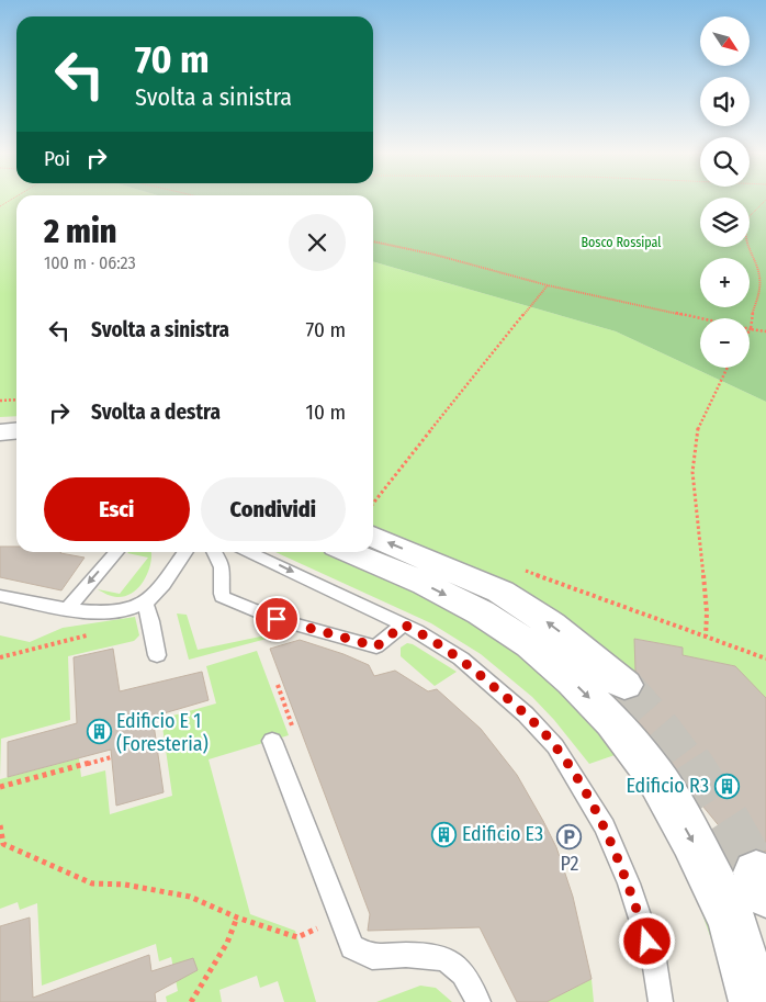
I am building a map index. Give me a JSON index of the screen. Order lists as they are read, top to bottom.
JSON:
{
  "parks": ["Bosco Rossipal"],
  "places": {
    "building": ["Edificio E 1 (Foresteria)", "Edificio R3", "Edificio E3"],
    "parking": ["P2"]
  },
  "north": "bottom right",
  "page": {
    "map_buttons": ["+", "−"],
    "turn": ["70 m", "Svolta a sinistra"],
    "then": "Poi",
    "heading": ["2 min", "100 m · 06:23"],
    "list": [
      {
        "name": "Svolta a sinistra",
        "value": "70 m"
      },
      {
        "name": "Svolta a destra",
        "value": "10 m"
      }
    ],
    "buttons": ["Esci", "Condividi"]
  }
}
